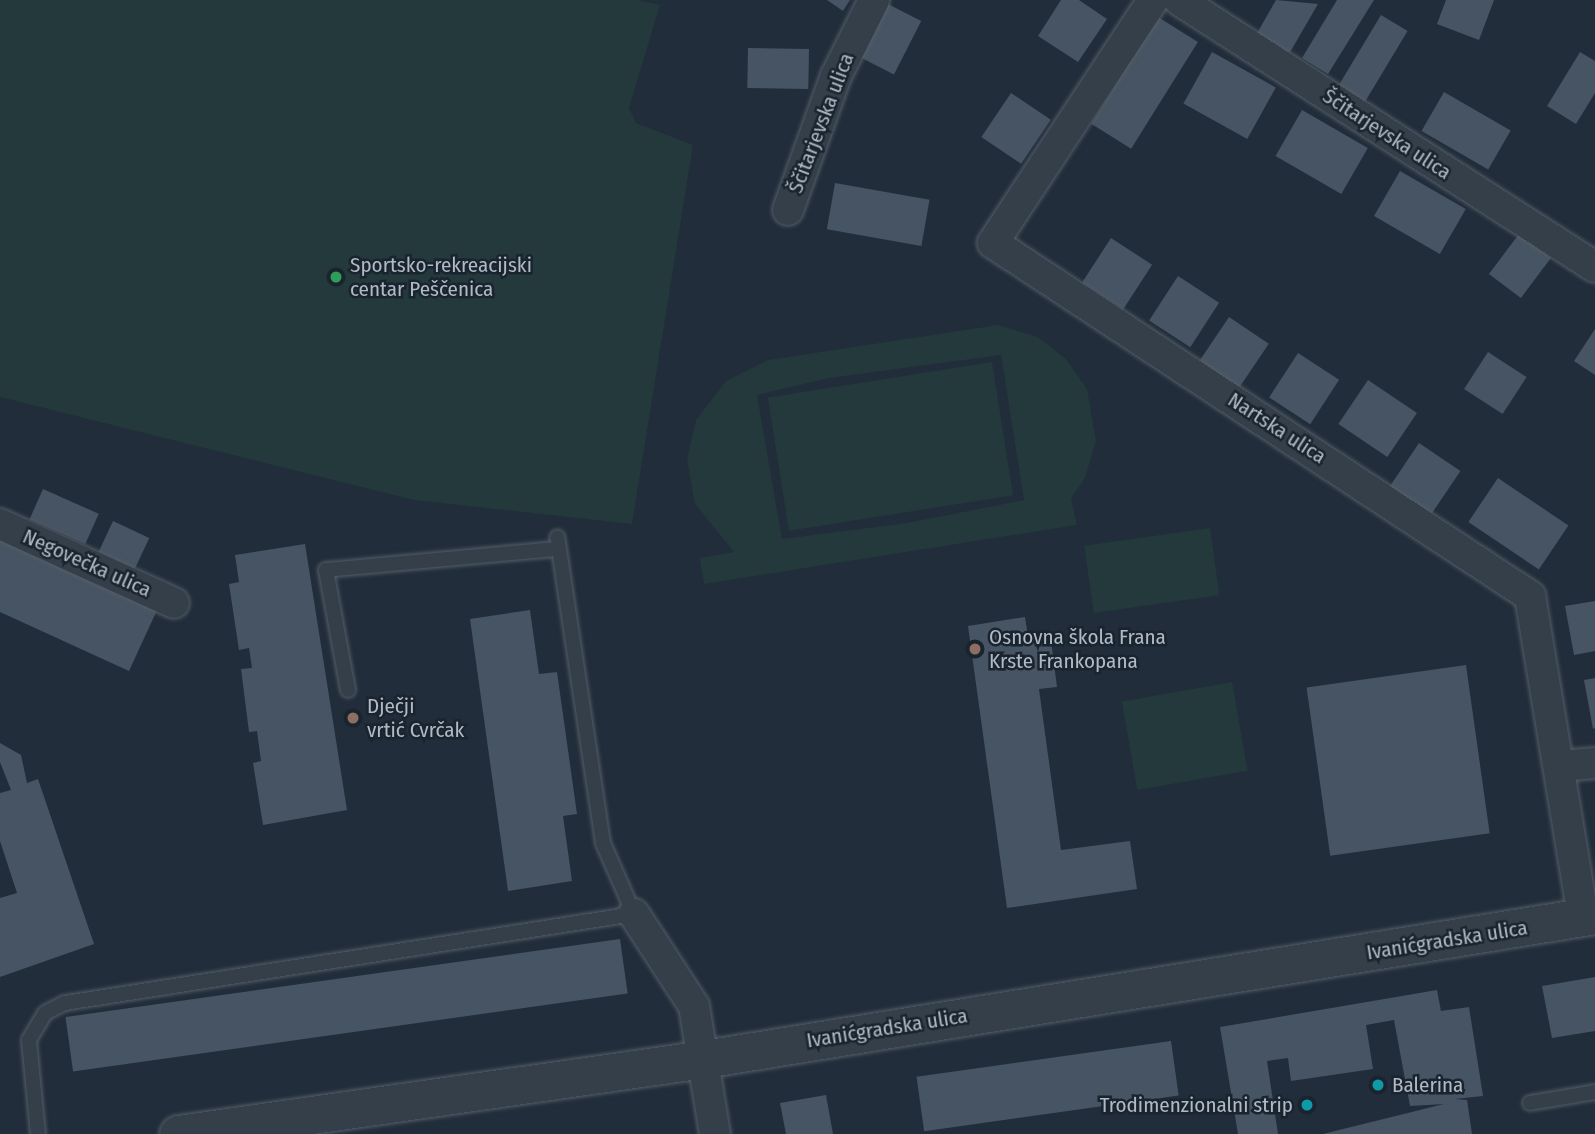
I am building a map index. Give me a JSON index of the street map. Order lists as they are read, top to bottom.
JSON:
{
  "streets": {
    "street": [
      "Ščitarjevska ulica",
      "Nartska ulica",
      "Negovečka ulica",
      "Ivanićgradska ulica"
    ]
  },
  "crossings": [
    ["Nartska ulica", "Ivanićgradska ulica"]
  ],
  "places": [
    "Sportsko-rekreacijski centar Peščenica",
    "Osnovna škola Frana Krste Frankopana",
    "Dječji vrtić Cvrčak",
    "Balerina",
    "Trodimenzionalni strip"
  ]
}
